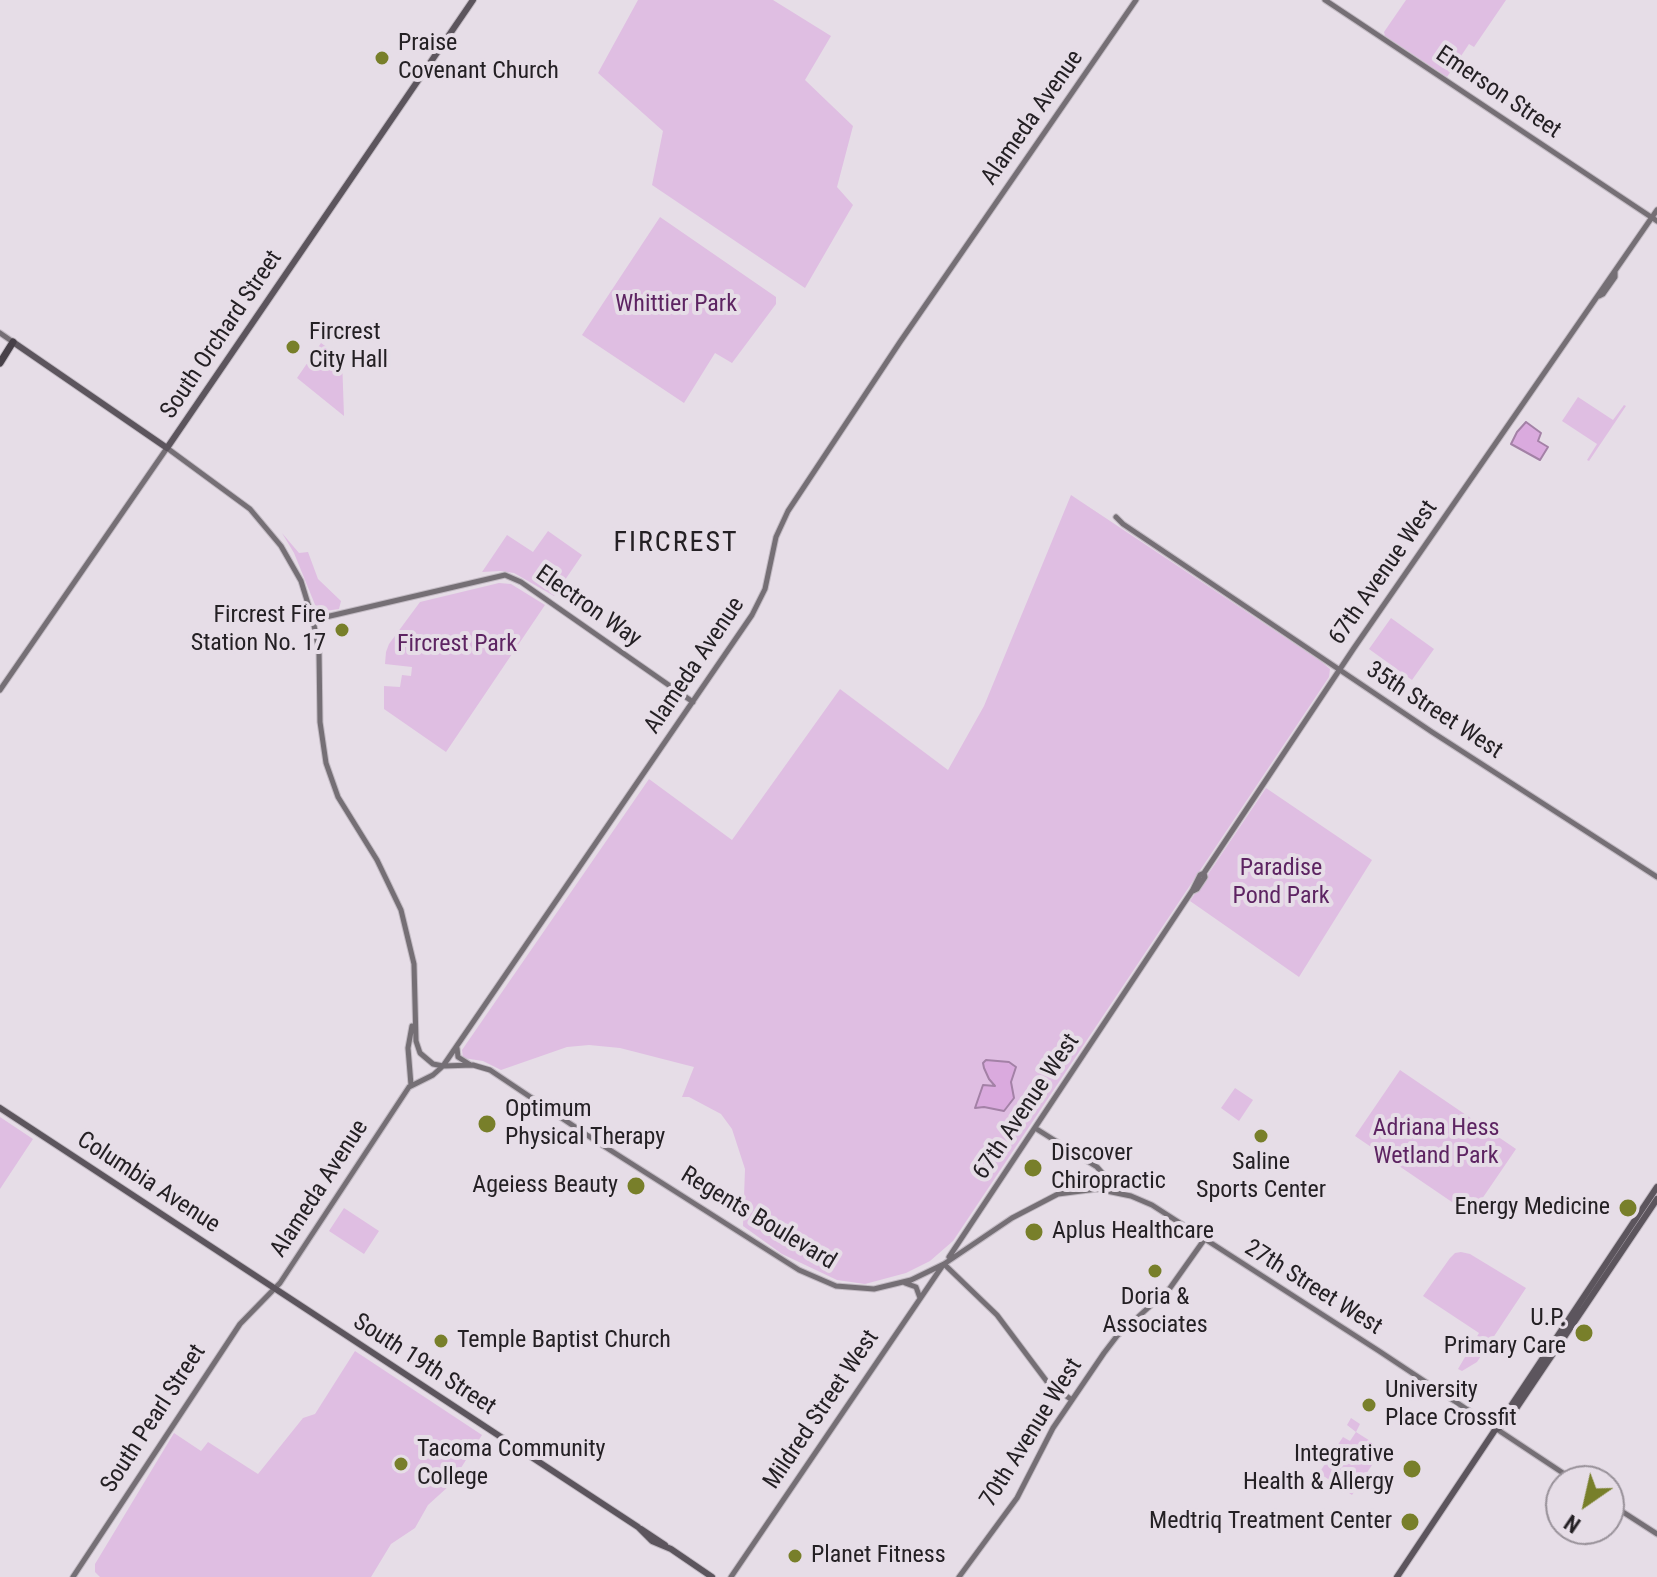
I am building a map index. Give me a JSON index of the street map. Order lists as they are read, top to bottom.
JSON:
{
  "streets": {
    "main road": ["South Orchard Street", "Columbia Avenue", "South 19th Street"],
    "street": [
      "Emerson Street",
      "Alameda Avenue",
      "67th Avenue West",
      "Electron Way",
      "35th Street West",
      "Regents Boulevard",
      "27th Street West",
      "Mildred Street West",
      "South Pearl Street",
      "70th Avenue West"
    ]
  },
  "crossings": [
    ["Emerson Street", "67th Avenue West"],
    ["Alameda Avenue", "Electron Way"],
    ["Alameda Avenue", "Columbia Avenue"],
    ["Alameda Avenue", "Regents Boulevard"],
    ["Alameda Avenue", "South 19th Street"],
    ["Alameda Avenue", "South Pearl Street"],
    ["67th Avenue West", "35th Street West"],
    ["67th Avenue West", "Regents Boulevard"],
    ["67th Avenue West", "Mildred Street West"],
    ["Columbia Avenue", "South 19th Street"],
    ["Columbia Avenue", "South Pearl Street"],
    ["Regents Boulevard", "27th Street West"],
    ["Regents Boulevard", "Mildred Street West"],
    ["27th Street West", "70th Avenue West"],
    ["South 19th Street", "South Pearl Street"]
  ],
  "districts": ["FIRCREST"],
  "parks": [
    "Whittier Park",
    "Fircrest Park",
    "Paradise Pond Park",
    "Adriana Hess Wetland Park"
  ],
  "places": [
    "Praise Covenant Church",
    "Fircrest City Hall",
    "Fircrest Fire Station No. 17",
    "Optimum Physical Therapy",
    "Saline Sports Center",
    "Discover Chiropractic",
    "Ageiess Beauty",
    "Energy Medicine",
    "Aplus Healthcare",
    "Doria & Associates",
    "U.P. Primary Care",
    "Temple Baptist Church",
    "University Place Crossfit",
    "Tacoma Community College",
    "Integrative Health & Allergy",
    "Medtriq Treatment Center",
    "Planet Fitness"
  ],
  "north": "bottom left"
}
